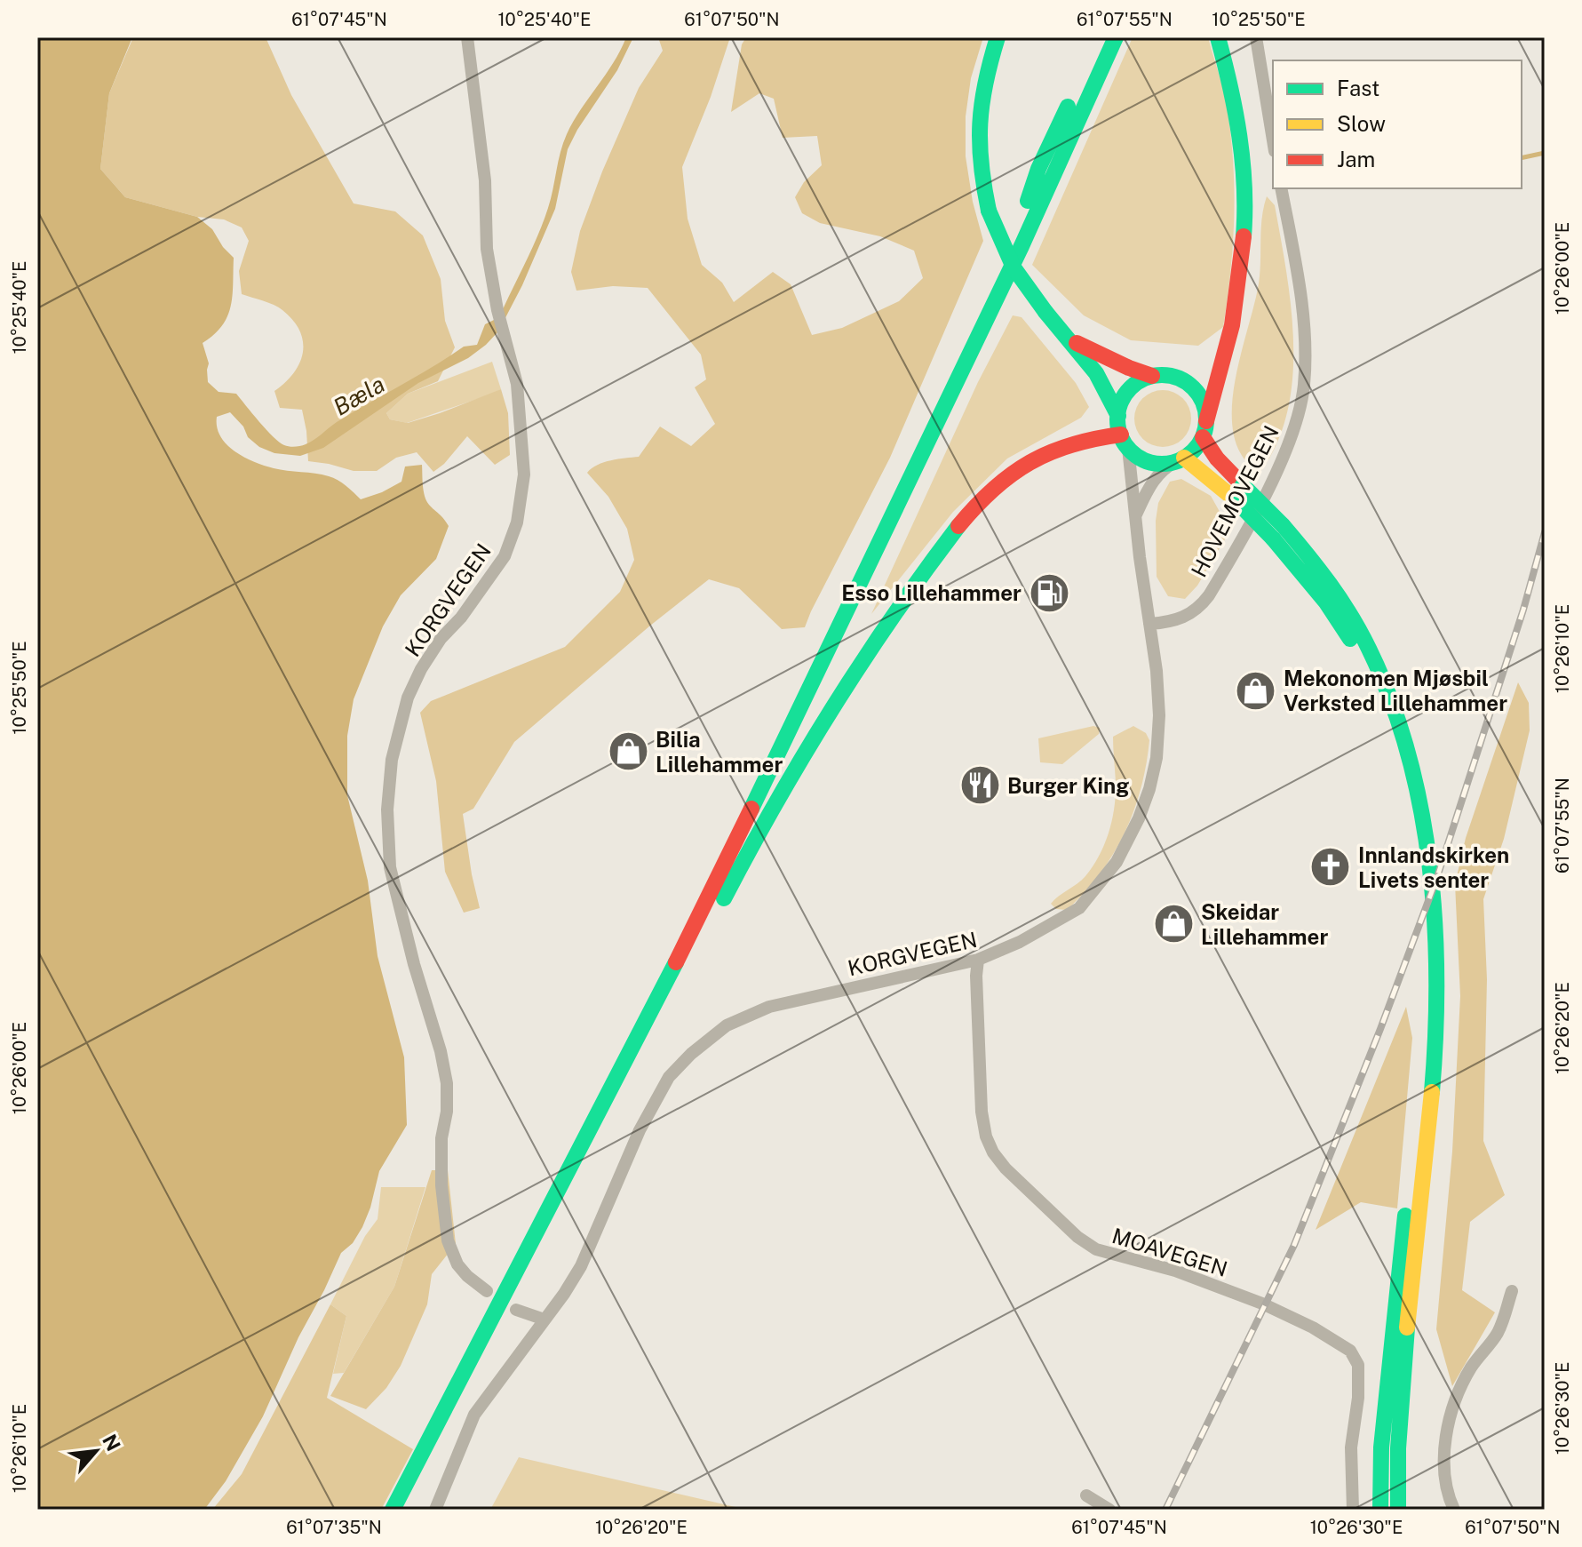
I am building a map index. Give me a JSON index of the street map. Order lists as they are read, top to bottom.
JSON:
{
  "streets": {
    "street": ["HOVEMOVEGEN", "KORGVEGEN", "MOAVEGEN"]
  },
  "crossings": [
    ["HOVEMOVEGEN", "KORGVEGEN"],
    ["KORGVEGEN", "MOAVEGEN"]
  ],
  "water": ["Bæla"],
  "places": {
    "fuel station": ["Esso Lillehammer"],
    "shop": ["Mekonomen Mjøsbil Verksted Lillehammer", "Bilia Lillehammer", "Skeidar Lillehammer"],
    "restaurant": ["Burger King"],
    "church": ["Innlandskirken Livets senter"]
  },
  "legend": ["Fast", "Slow", "Jam"],
  "north": "top right",
  "coordinates": [
    "61°07'45\"N",
    "10°25'40\"E",
    "61°07'50\"N",
    "61°07'55\"N",
    "10°25'50\"E",
    "10°26'00\"E",
    "10°26'10\"E",
    "10°26'20\"E",
    "10°26'30\"E",
    "61°07'35\"N"
  ]
}
